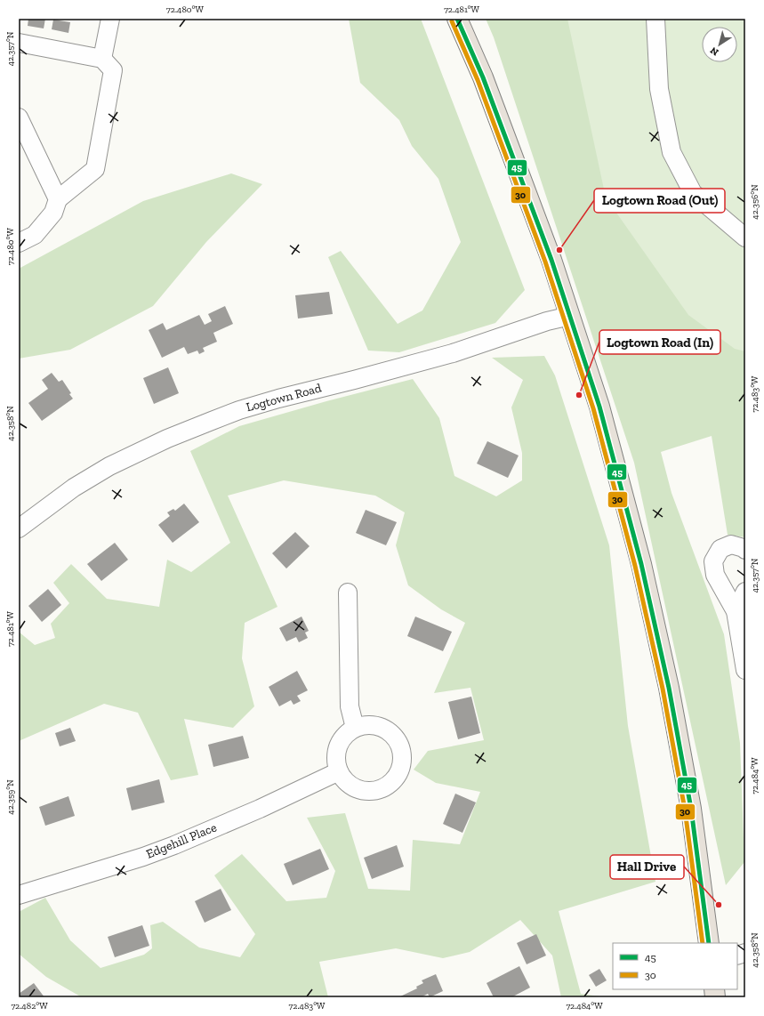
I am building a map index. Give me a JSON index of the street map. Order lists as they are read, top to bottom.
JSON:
{
  "streets": {
    "street": ["Logtown Road", "Edgehill Place"]
  },
  "places": ["Logtown Road (Out)", "Logtown Road (In)", "Hall Drive"],
  "lines": ["transit line 45", "transit line 30"],
  "legend": ["45", "30"],
  "north": "bottom left",
  "coordinates": [
    "72.480°W",
    "72.481°W",
    "42.357°N",
    "42.356°N",
    "72.483°W",
    "42.358°N",
    "72.484°W",
    "42.359°N",
    "72.482°W"
  ]
}
